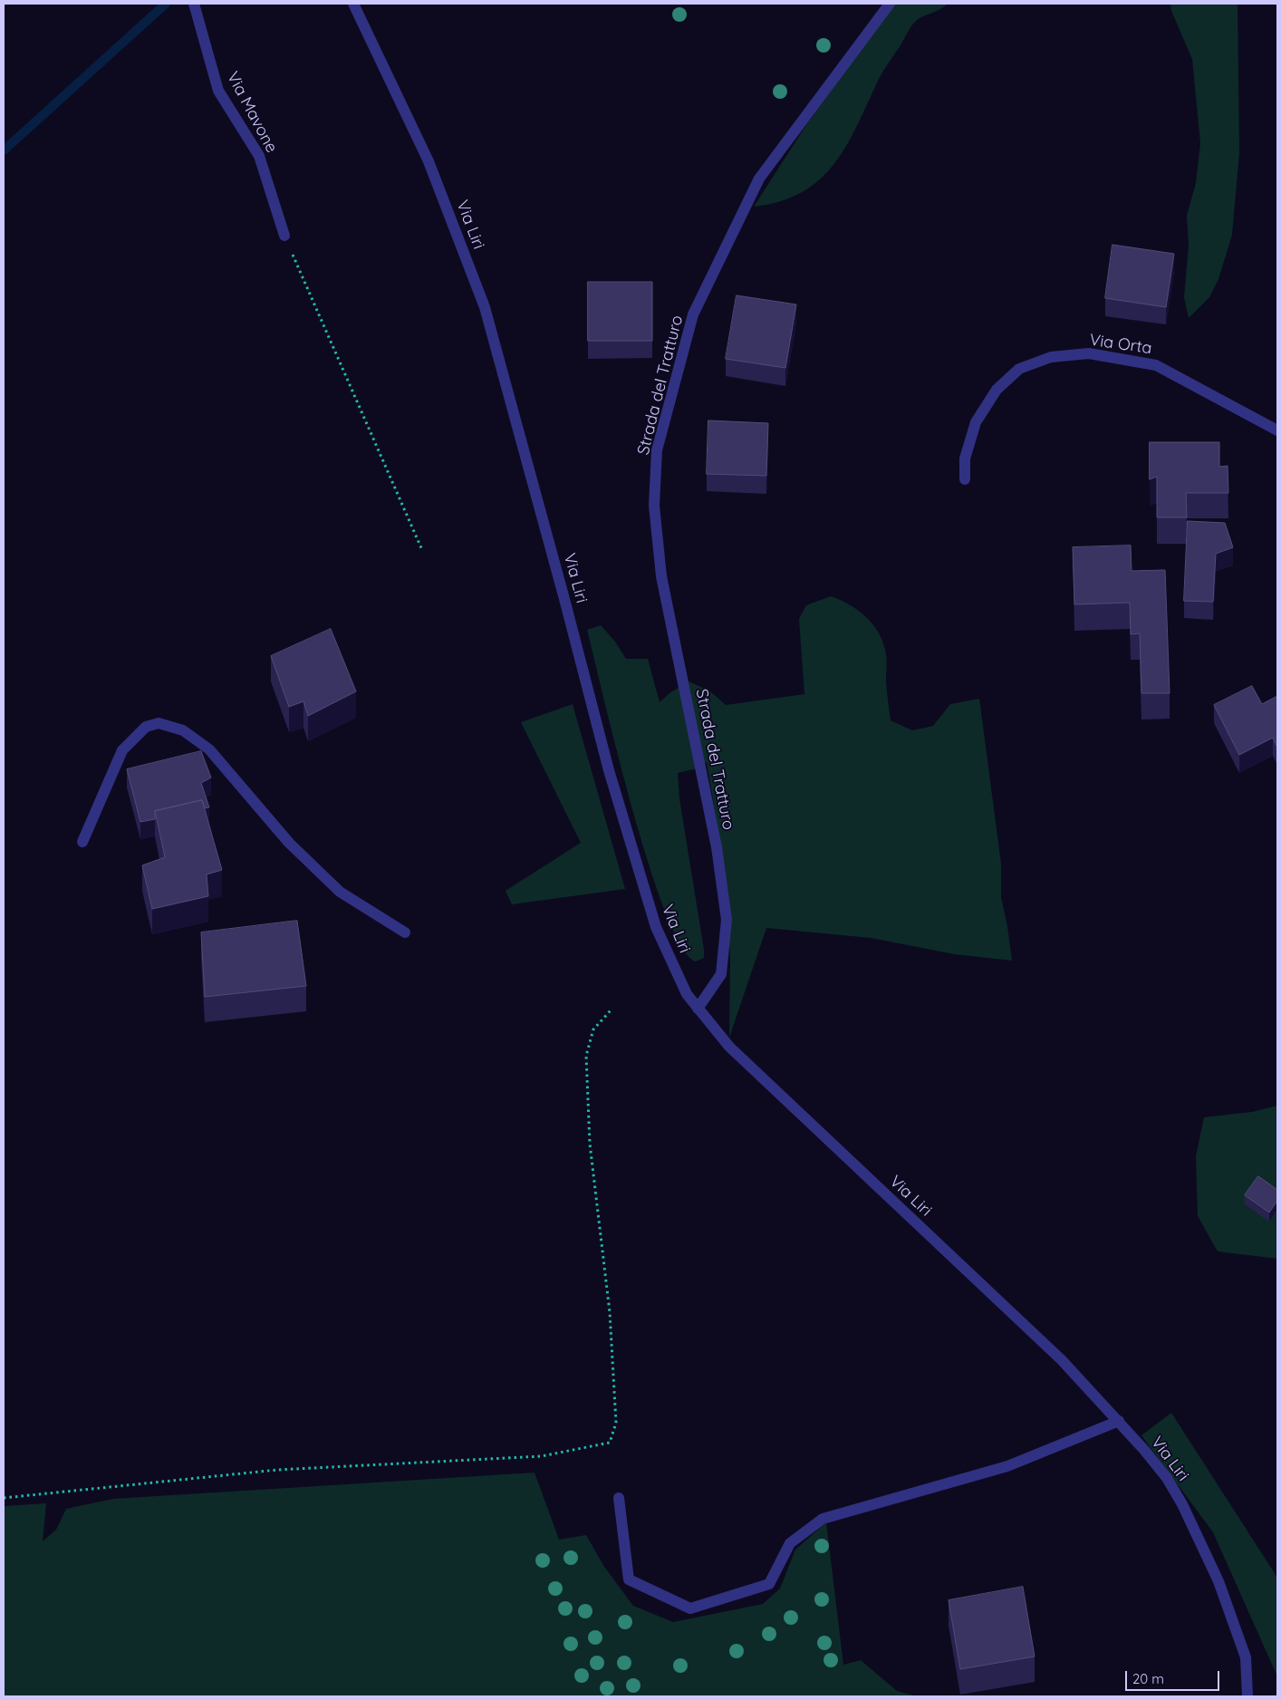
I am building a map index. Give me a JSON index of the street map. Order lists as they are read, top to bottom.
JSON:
{
  "streets": {
    "street": [
      "Via Mavone",
      "Via Liri",
      "Via Orta",
      "Strada del Tratturo"
    ]
  },
  "crossings": [
    ["Via Liri", "Strada del Tratturo"]
  ],
  "scale_bar": "20 m"
}
